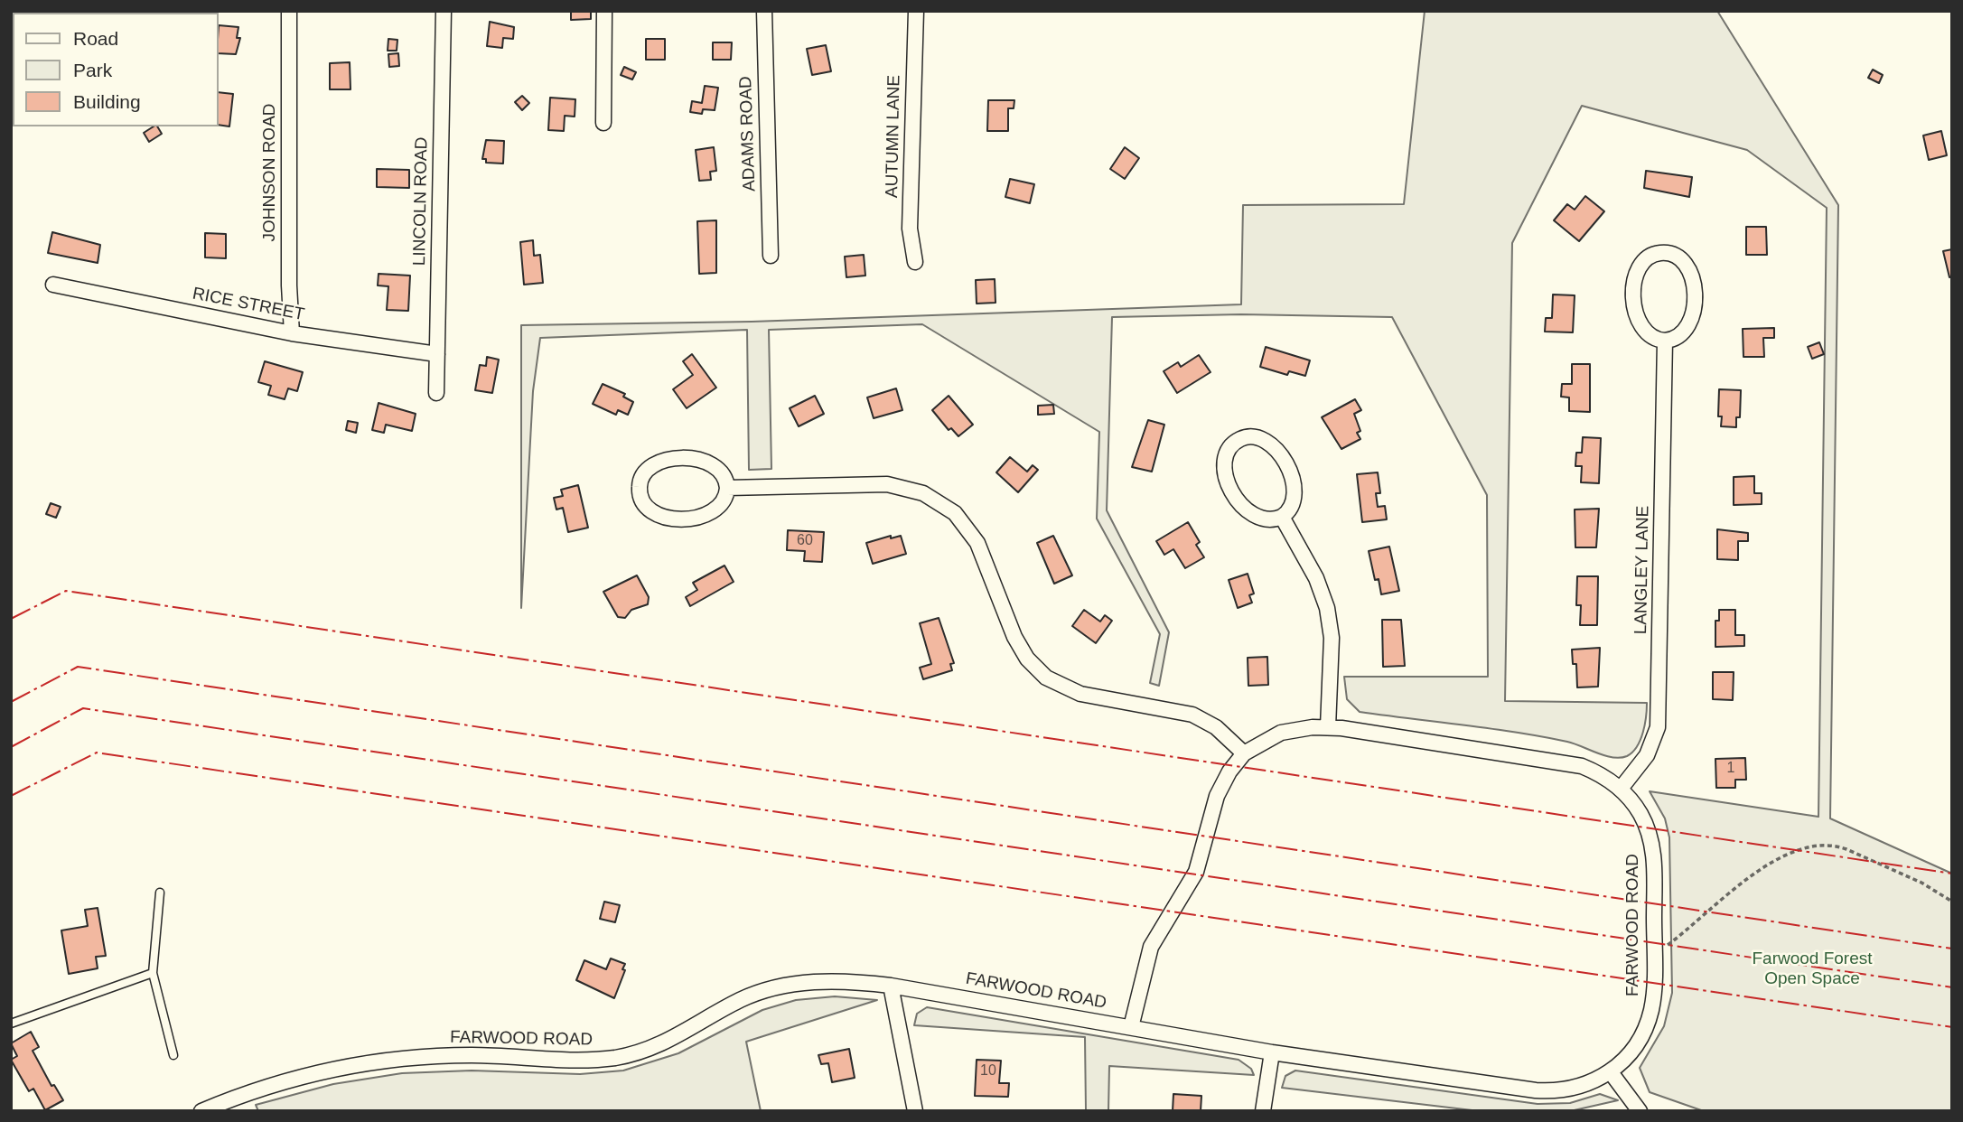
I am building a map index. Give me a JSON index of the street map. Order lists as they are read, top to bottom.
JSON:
{
  "streets": {
    "street": [
      "ADAMS ROAD",
      "AUTUMN LANE",
      "JOHNSON ROAD",
      "LINCOLN ROAD",
      "RICE STREET",
      "LANGLEY LANE",
      "FARWOOD ROAD"
    ]
  },
  "crossings": [
    ["JOHNSON ROAD", "RICE STREET"],
    ["LINCOLN ROAD", "RICE STREET"],
    ["LANGLEY LANE", "FARWOOD ROAD"]
  ],
  "parks": ["Farwood Forest Open Space"],
  "house_numbers": ["60", "1", "10"],
  "legend": ["Road", "Park", "Building"]
}
